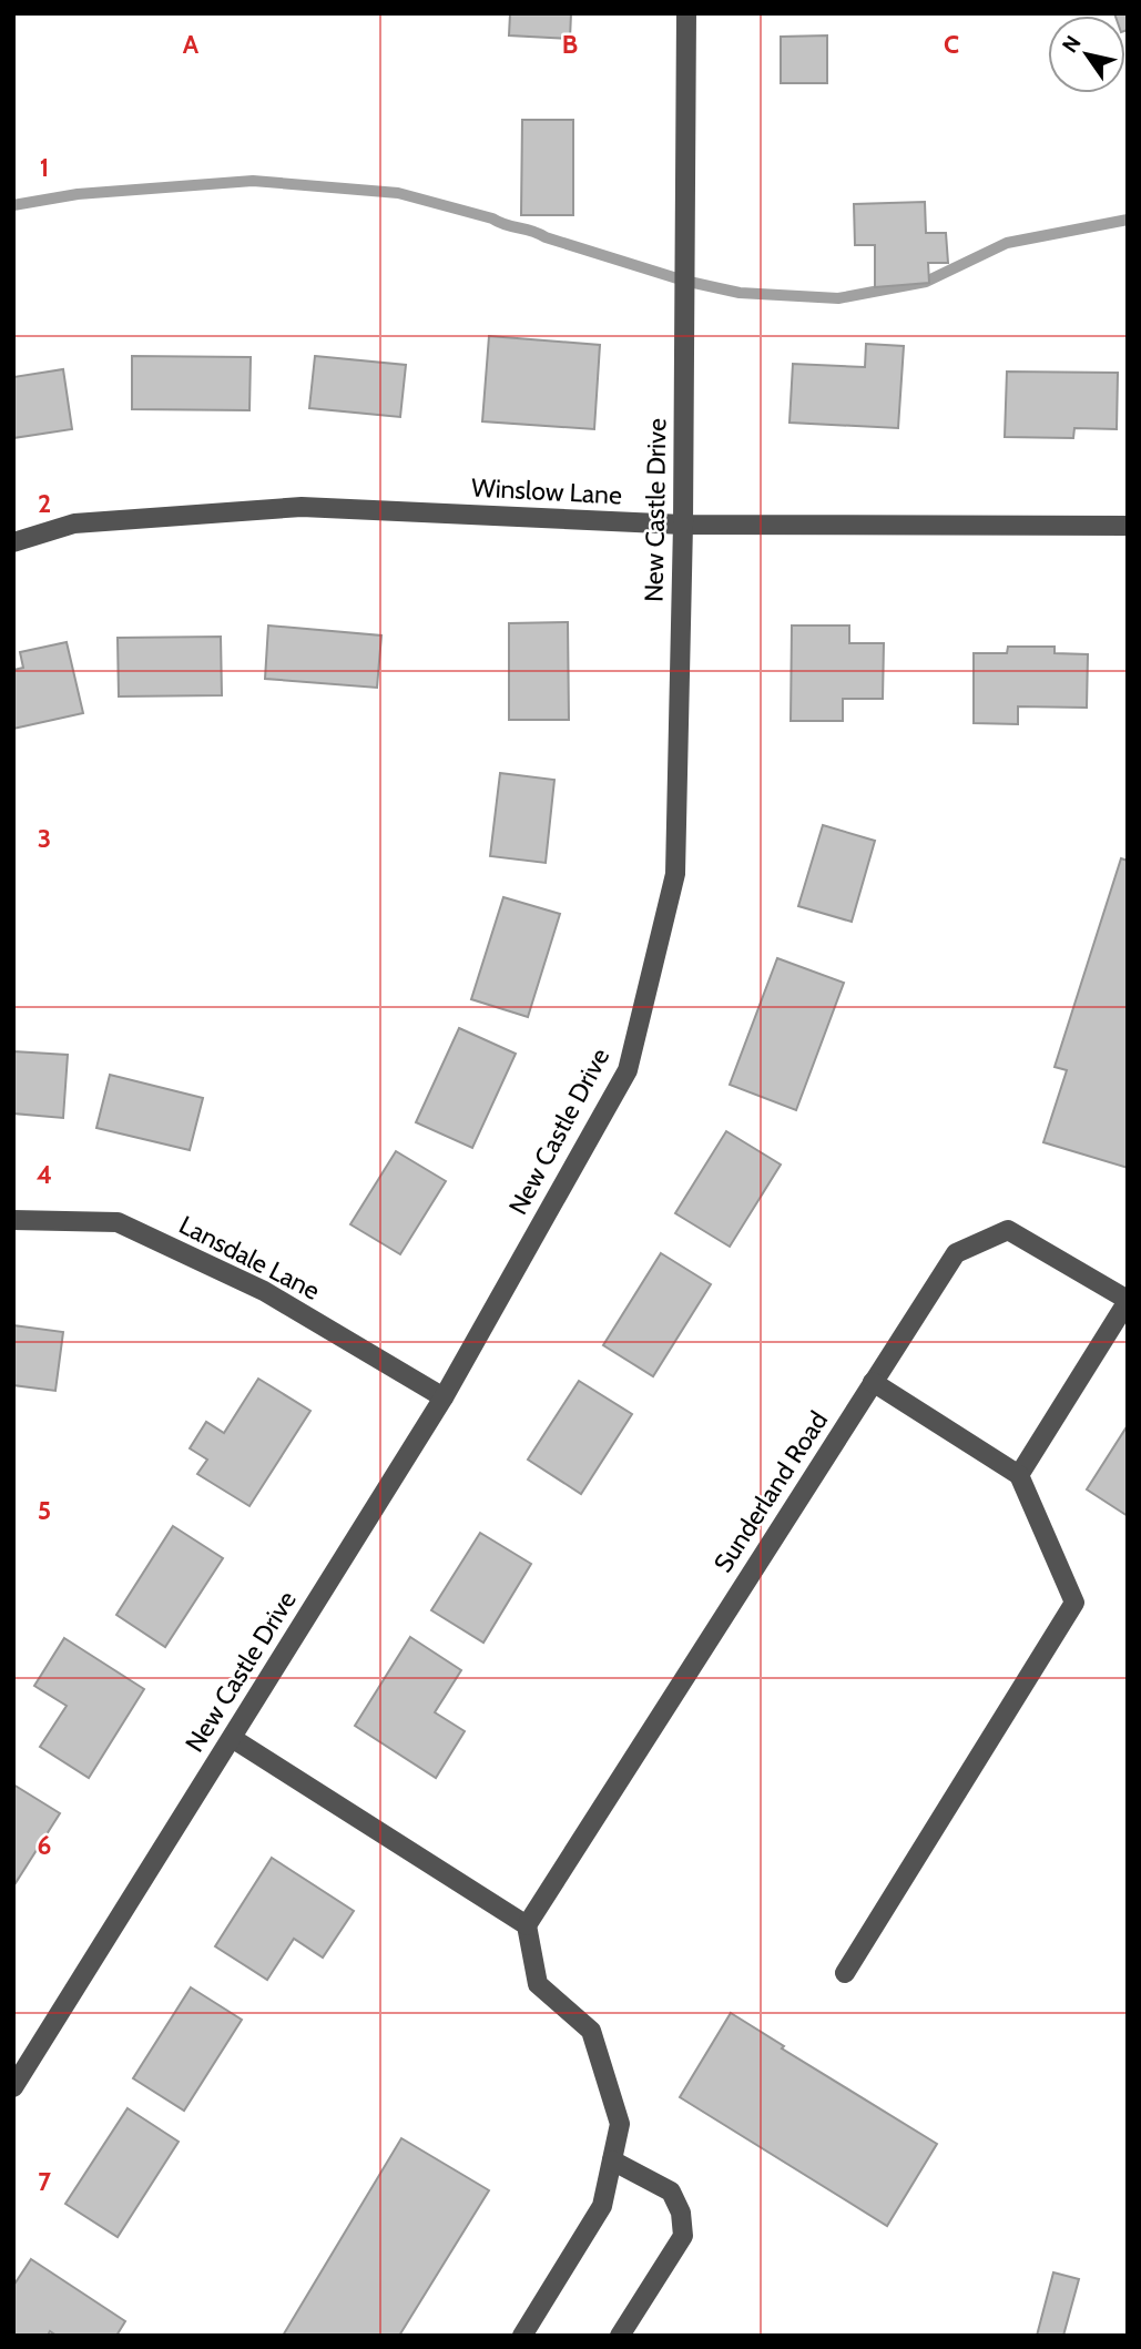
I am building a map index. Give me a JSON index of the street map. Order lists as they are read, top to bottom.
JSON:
{
  "streets": {
    "street": [
      "Winslow Lane",
      "New Castle Drive",
      "Lansdale Lane",
      "Sunderland Road"
    ]
  },
  "crossings": [
    ["Winslow Lane", "New Castle Drive"],
    ["New Castle Drive", "Lansdale Lane"]
  ],
  "north": "top left",
  "grid": {
    "columns": ["A", "B", "C"],
    "rows": [
      "1",
      "2",
      "3",
      "4",
      "5",
      "6",
      "7"
    ]
  }
}
